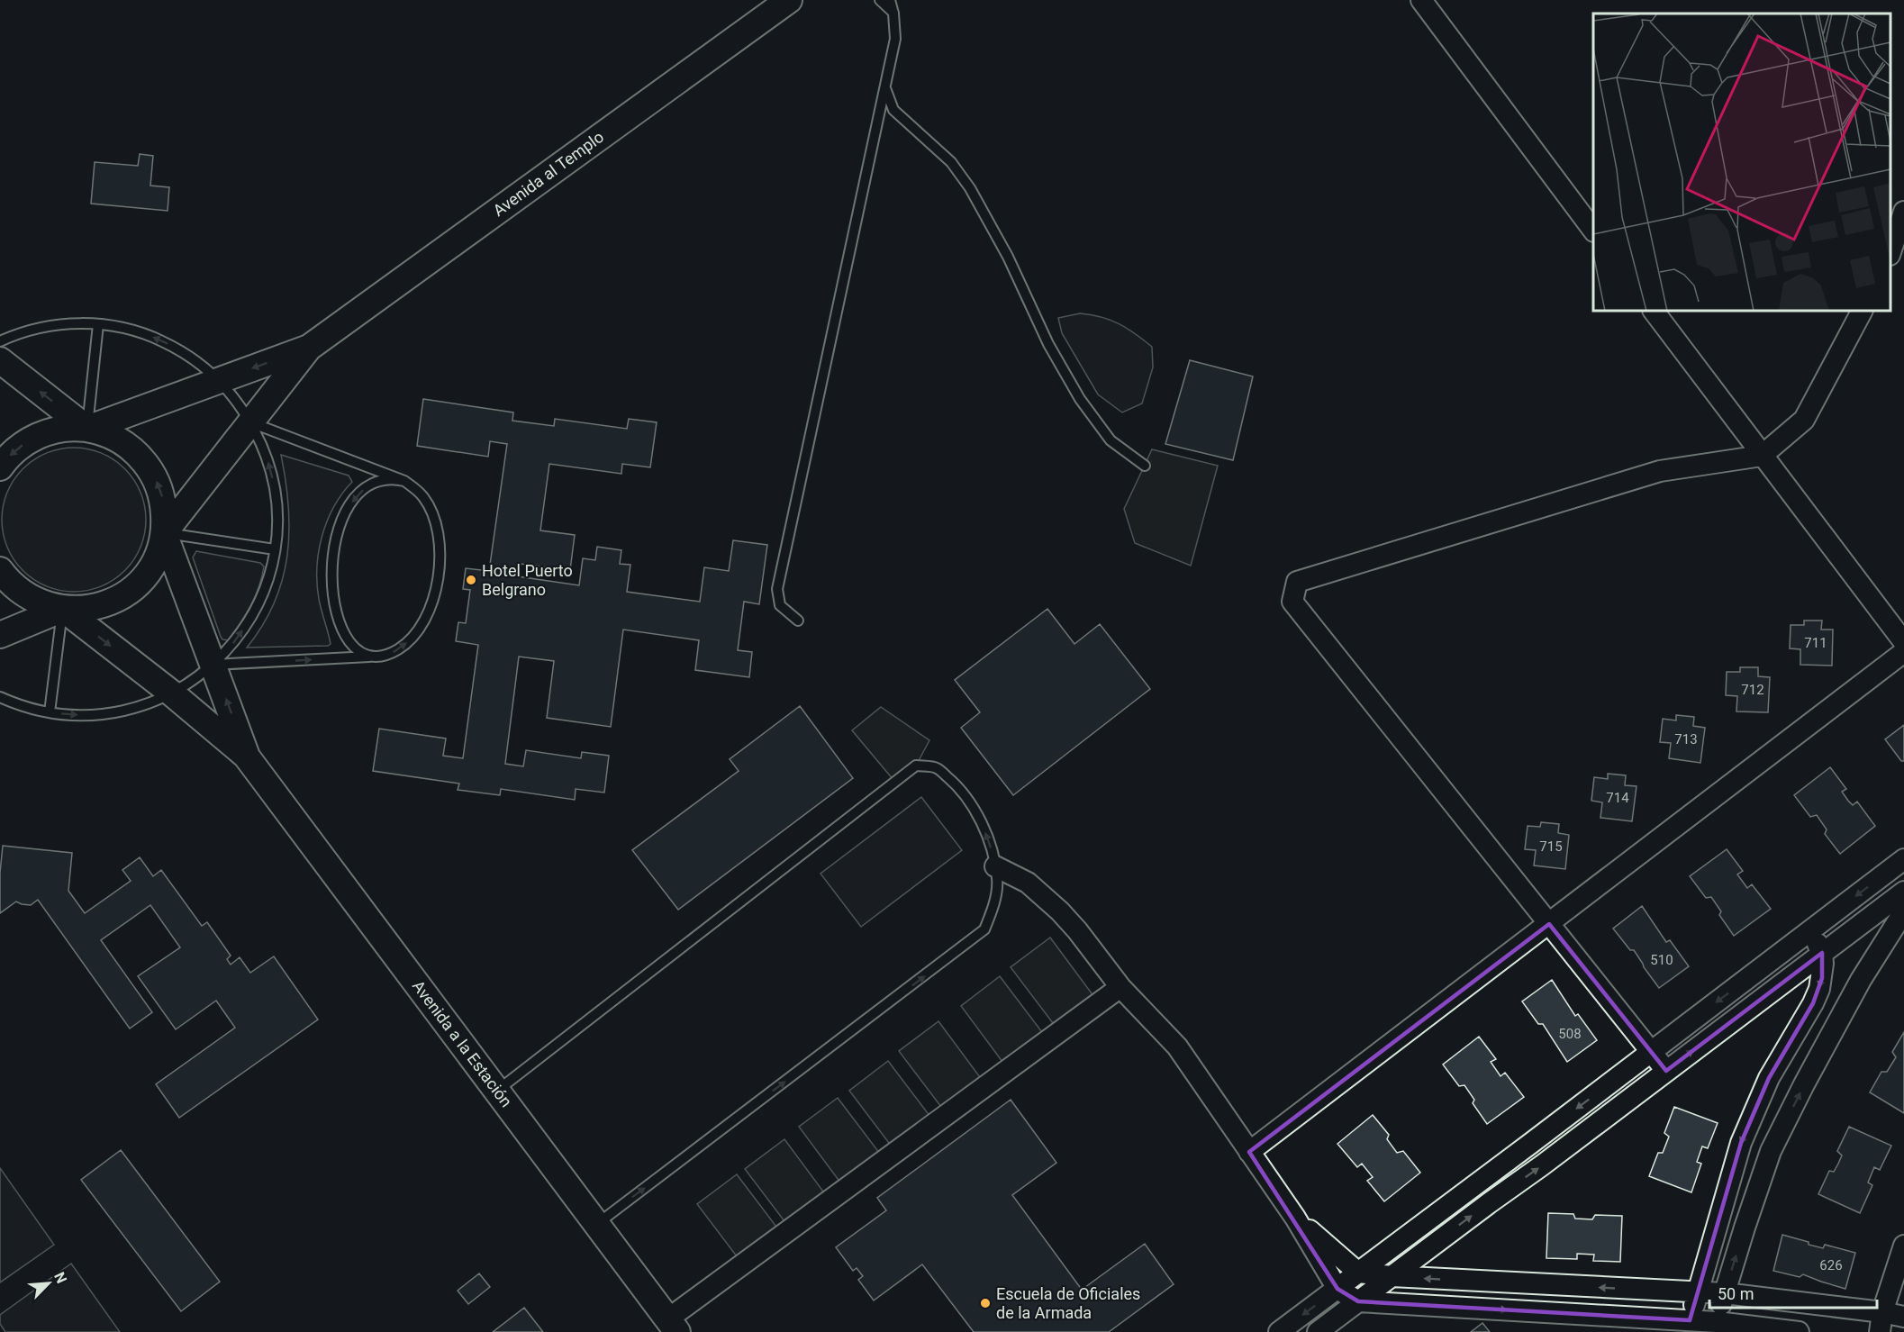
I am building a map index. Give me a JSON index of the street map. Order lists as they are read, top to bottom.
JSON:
{
  "streets": {
    "street": ["Avenida al Templo", "Avenida a la Estación"]
  },
  "places": ["Hotel Puerto Belgrano", "Escuela de Oficiales de la Armada"],
  "house_numbers": [
    "711",
    "712",
    "713",
    "714",
    "715",
    "510",
    "508",
    "626"
  ],
  "scale_bar": "50 m",
  "north": "top right"
}
